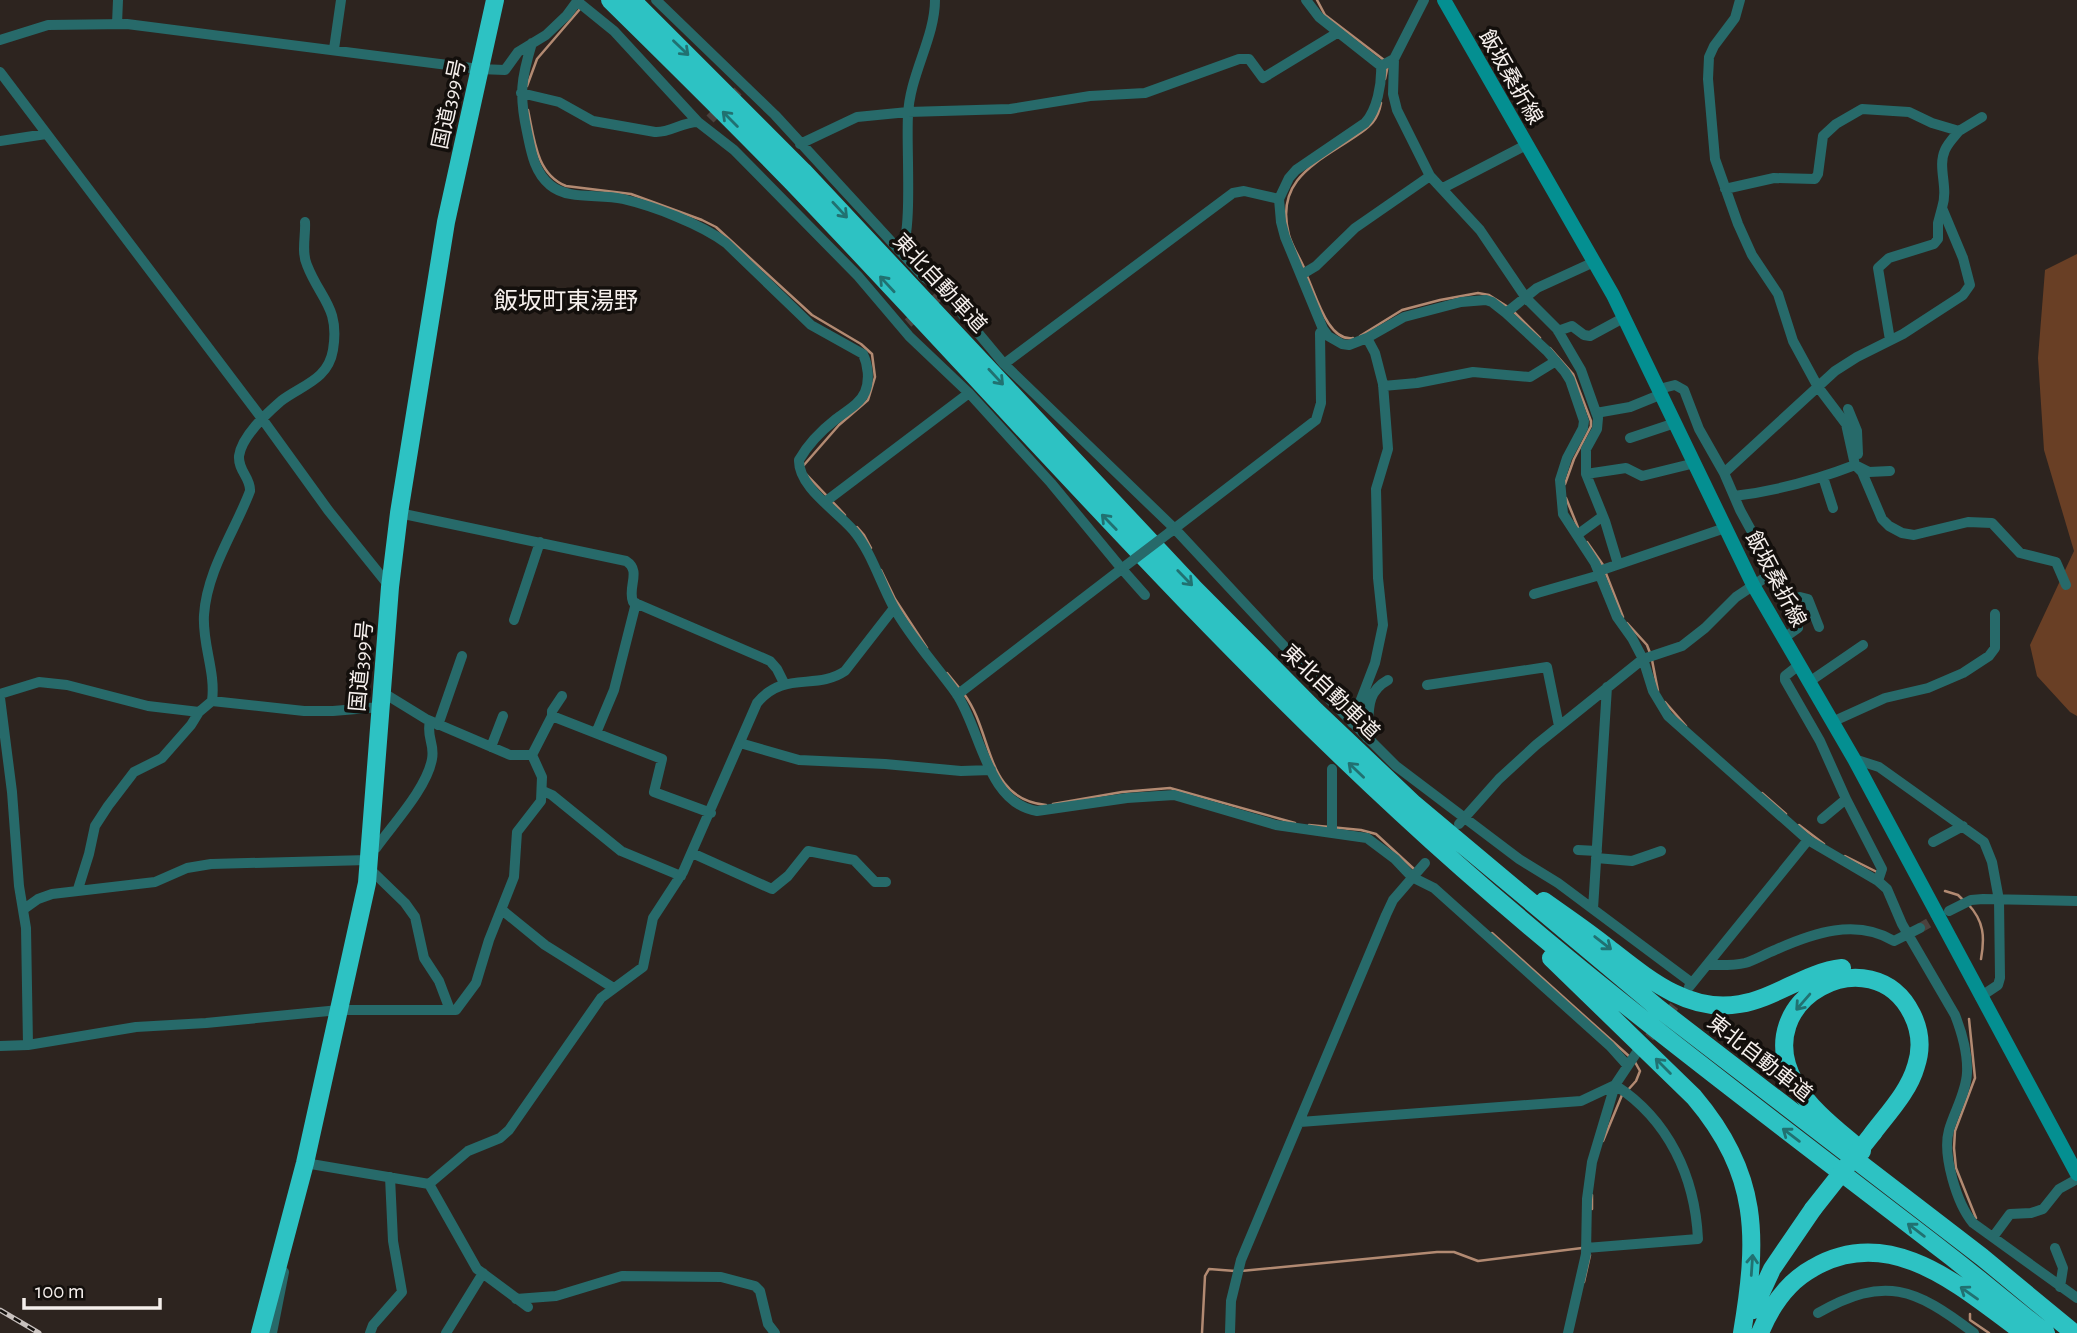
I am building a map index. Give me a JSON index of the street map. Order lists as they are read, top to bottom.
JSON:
{
  "streets": {
    "highway": ["国道399号", "東北自動車道"],
    "main road": ["飯坂桑折線"]
  },
  "districts": ["飯坂町東湯野"],
  "scale_bar": "100 m"
}
